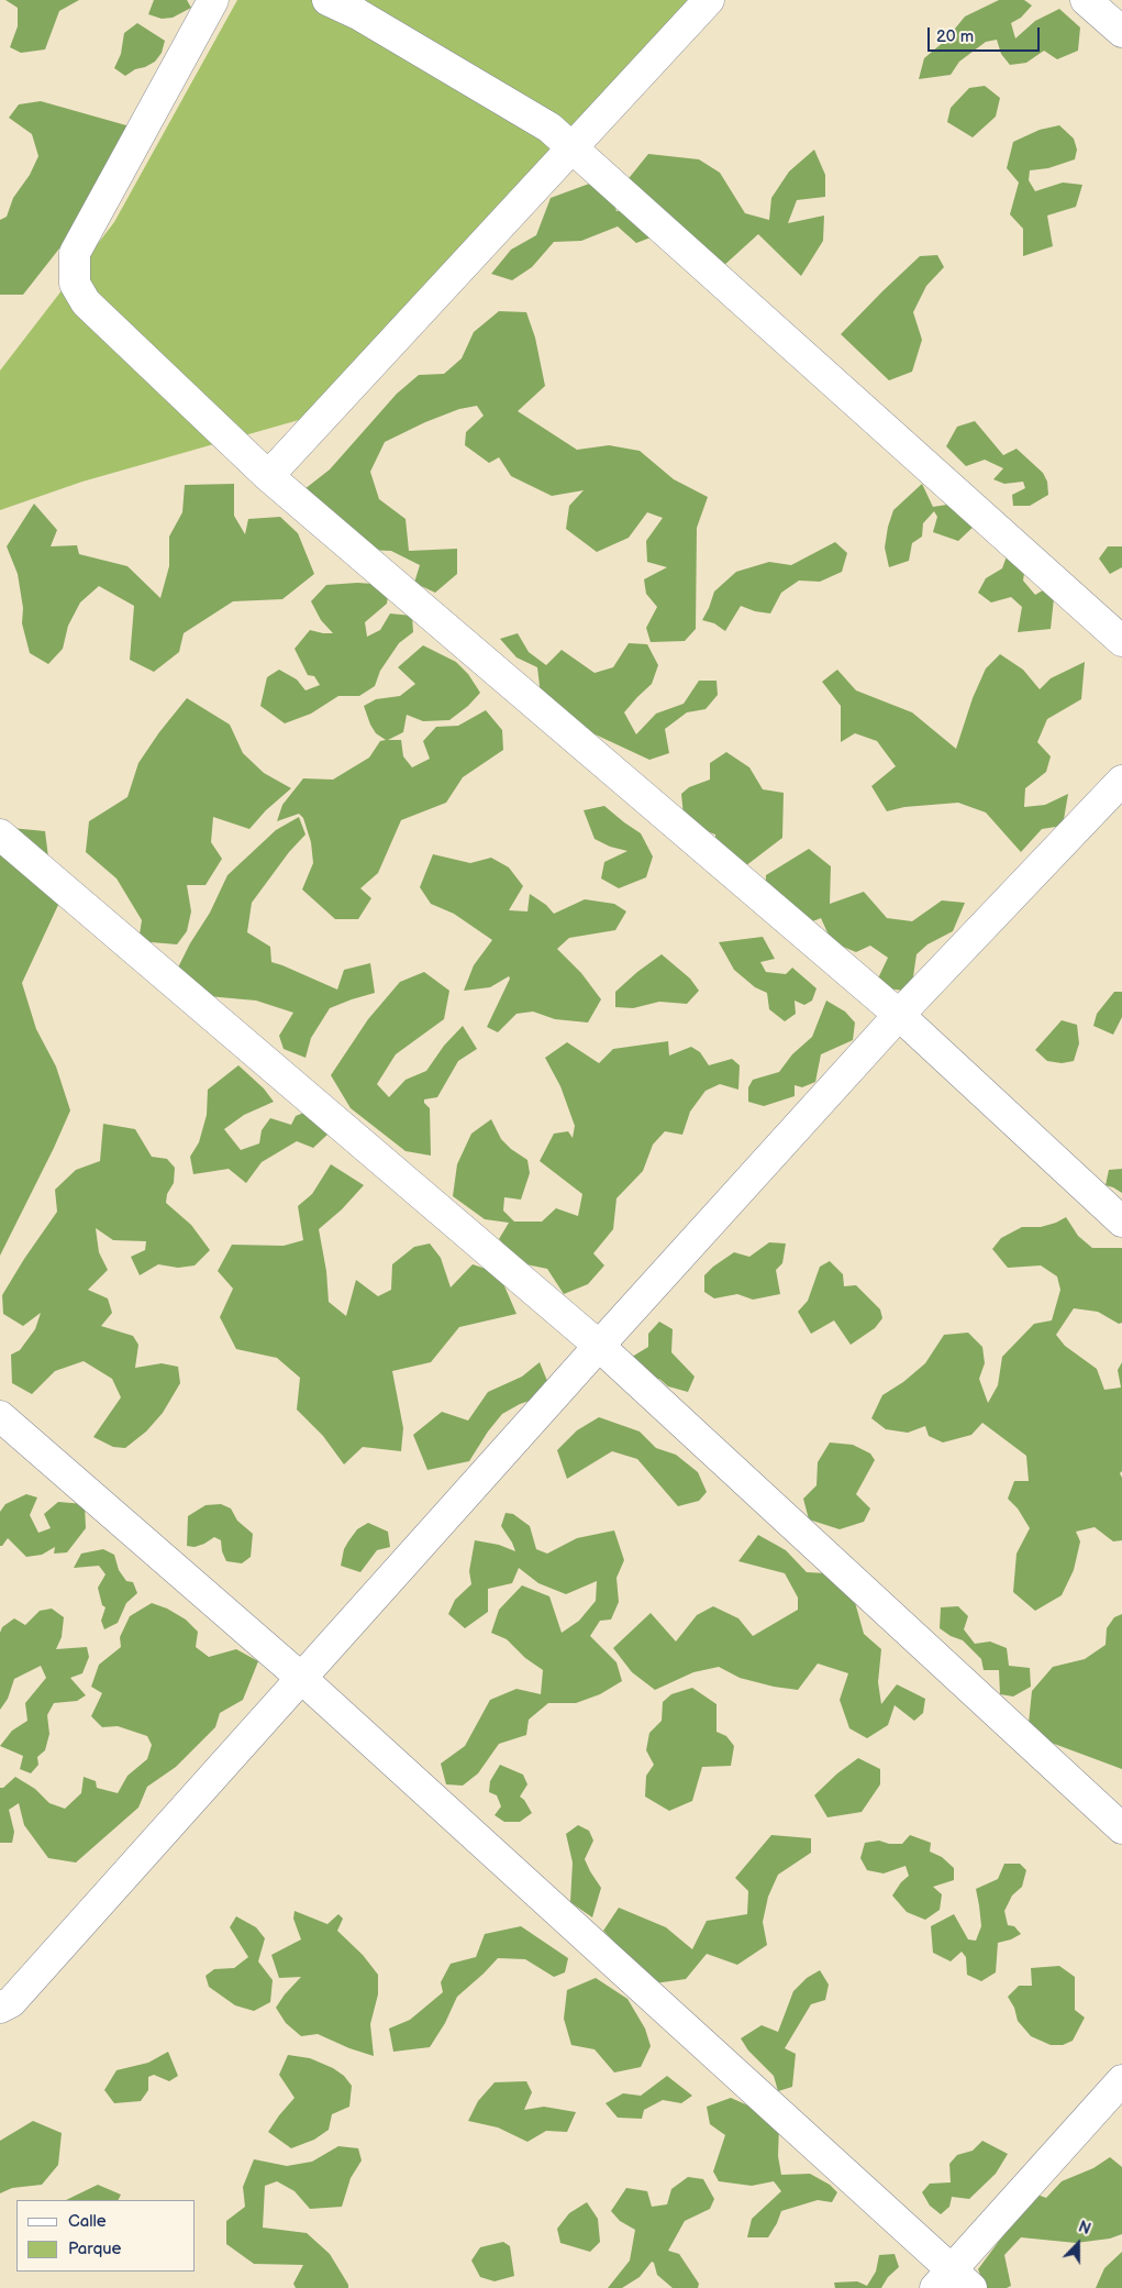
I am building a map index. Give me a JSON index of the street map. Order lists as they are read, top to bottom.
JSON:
{
  "legend": ["Calle", "Parque"],
  "scale_bar": "20 m",
  "north": "top"
}
